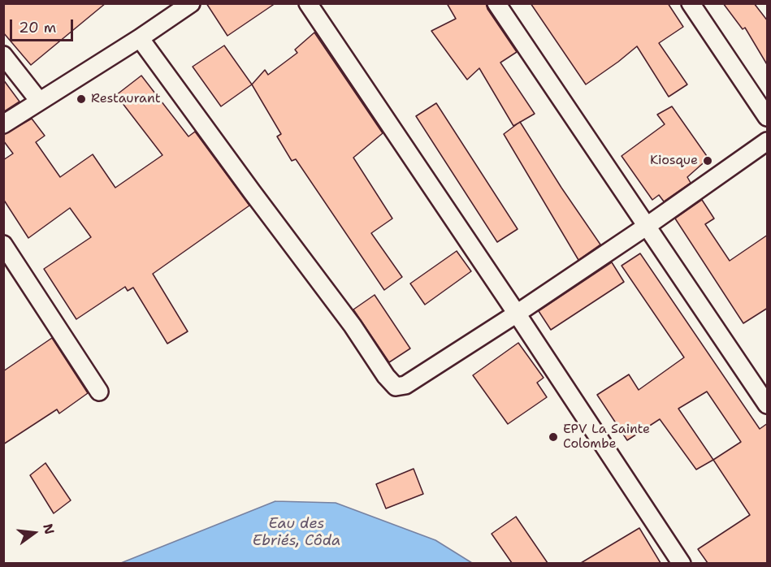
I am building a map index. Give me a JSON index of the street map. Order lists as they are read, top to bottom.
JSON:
{
  "water": ["Eau des Ebriés, Côda"],
  "places": ["Restaurant", "Kiosque", "EPV La Sainte Colombe"],
  "scale_bar": "20 m",
  "north": "right"
}
